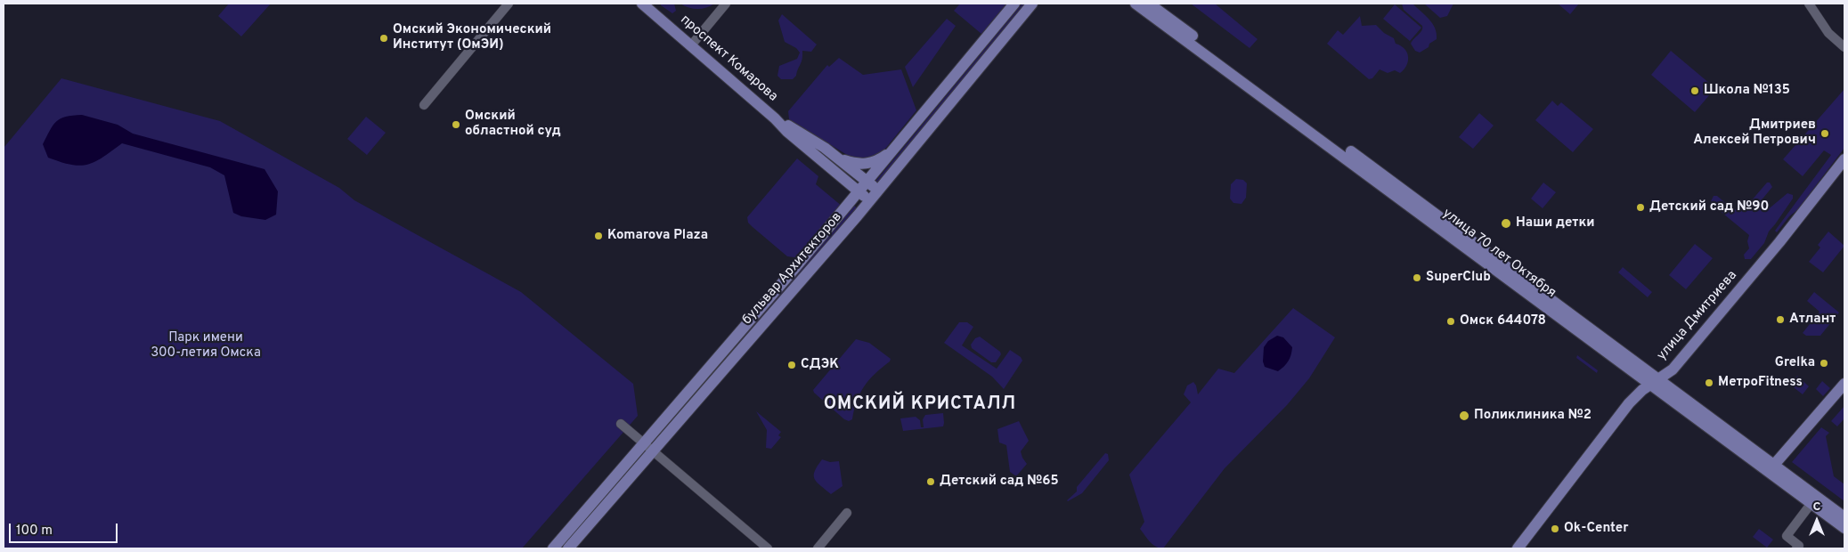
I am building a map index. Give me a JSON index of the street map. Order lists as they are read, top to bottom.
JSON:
{
  "streets": {
    "main road": [
      "проспект Комарова",
      "улица 70 лет Октября",
      "бульвар Архитекторов",
      "улица Дмитриева"
    ]
  },
  "crossings": [
    ["проспект Комарова", "бульвар Архитекторов"],
    ["улица 70 лет Октября", "улица Дмитриева"]
  ],
  "districts": ["ОМСКИЙ КРИСТАЛЛ"],
  "parks": ["Парк имени 300-летия Омска"],
  "places": [
    "Омский Экономический Институт (ОмЭИ)",
    "Школа №135",
    "Омский областной суд",
    "Дмитриев Алексей Петрович",
    "Детский сад №90",
    "Наши детки",
    "Komarova Plaza",
    "SuperClub",
    "Атлант",
    "Омск 644078",
    "Grelka",
    "СДЭК",
    "МетроFitness",
    "Поликлиника №2",
    "Детский сад №65",
    "Ok-Center"
  ],
  "scale_bar": "100 m",
  "north": "top"
}
